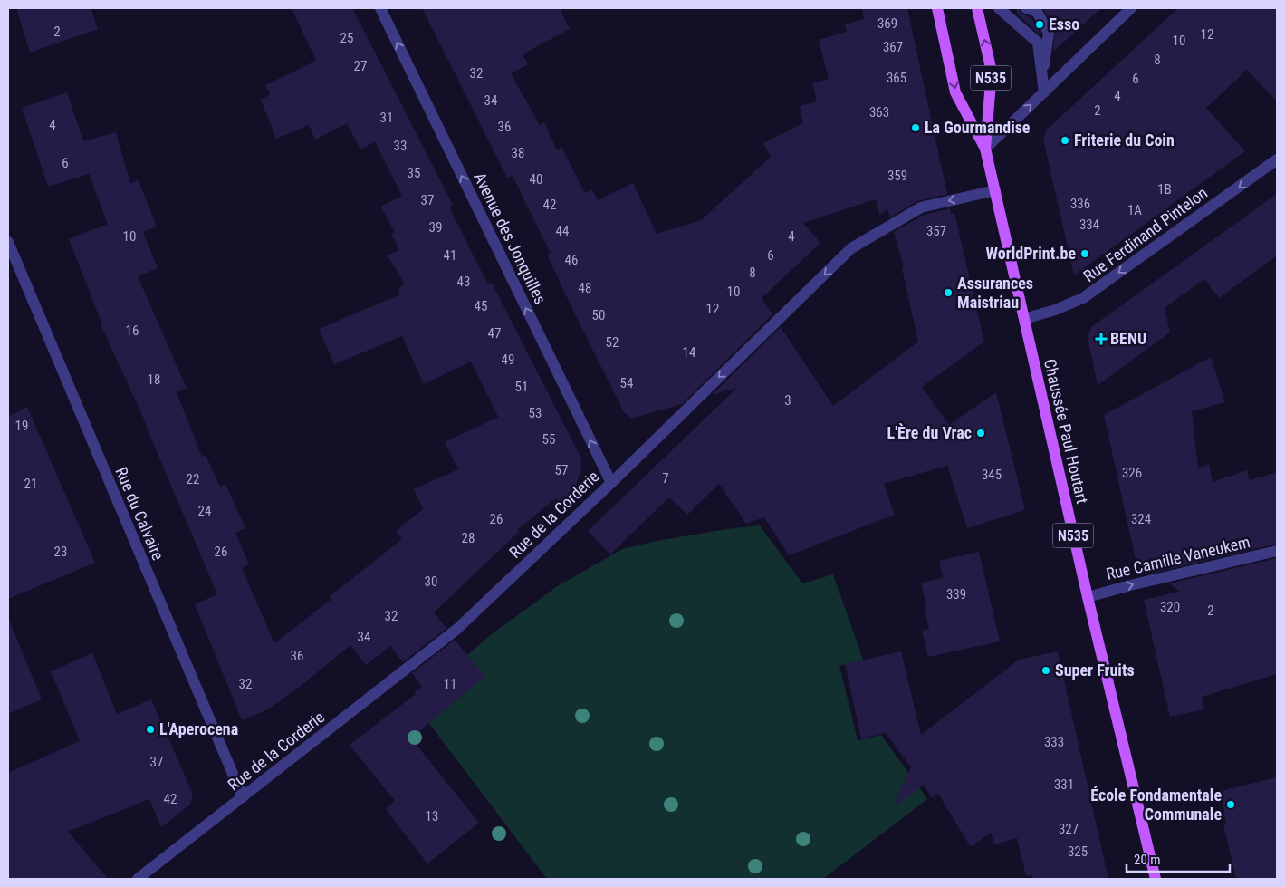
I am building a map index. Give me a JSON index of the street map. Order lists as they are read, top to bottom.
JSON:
{
  "streets": {
    "main road": ["N535", "Chaussée Paul Houtart"],
    "street": [
      "Rue Ferdinand Pintelon",
      "Avenue des Jonquilles",
      "Rue du Calvaire",
      "Rue de la Corderie",
      "Rue Camille Vaneukem"
    ]
  },
  "crossings": [
    ["Rue Ferdinand Pintelon", "Chaussée Paul Houtart"],
    ["Avenue des Jonquilles", "Rue de la Corderie"],
    ["Chaussée Paul Houtart", "Rue de la Corderie"],
    ["Chaussée Paul Houtart", "Rue Camille Vaneukem"],
    ["Rue du Calvaire", "Rue de la Corderie"]
  ],
  "one_way": [
    "Rue Ferdinand Pintelon",
    "Avenue des Jonquilles",
    "Rue de la Corderie",
    "Rue Camille Vaneukem"
  ],
  "places": {
    "other": [
      "Esso",
      "La Gourmandise",
      "Friterie du Coin",
      "WorldPrint.be",
      "Assurances Maistriau",
      "L'Ère du Vrac",
      "Super Fruits",
      "L'Aperocena",
      "École Fondamentale Communale"
    ],
    "health": ["BENU"]
  },
  "house_numbers": [
    "369",
    "2",
    "12",
    "25",
    "10",
    "367",
    "8",
    "27",
    "32",
    "365",
    "6",
    "4",
    "34",
    "2",
    "363",
    "31",
    "4",
    "36",
    "33",
    "38",
    "6",
    "35",
    "359",
    "40",
    "1B",
    "37",
    "336",
    "42",
    "1A",
    "334",
    "39",
    "44",
    "357",
    "10",
    "4",
    "41",
    "6",
    "46",
    "8",
    "43",
    "48",
    "10",
    "45",
    "12",
    "50",
    "16",
    "47",
    "52",
    "14",
    "49",
    "18",
    "54",
    "51",
    "3",
    "53",
    "19",
    "55",
    "57",
    "326",
    "345",
    "7",
    "22",
    "21",
    "24",
    "26",
    "324",
    "28",
    "23",
    "26",
    "30",
    "339",
    "320",
    "2",
    "32",
    "34",
    "36",
    "32",
    "11",
    "333",
    "37",
    "331",
    "42",
    "13",
    "327",
    "325"
  ],
  "scale_bar": "20 m"
}
